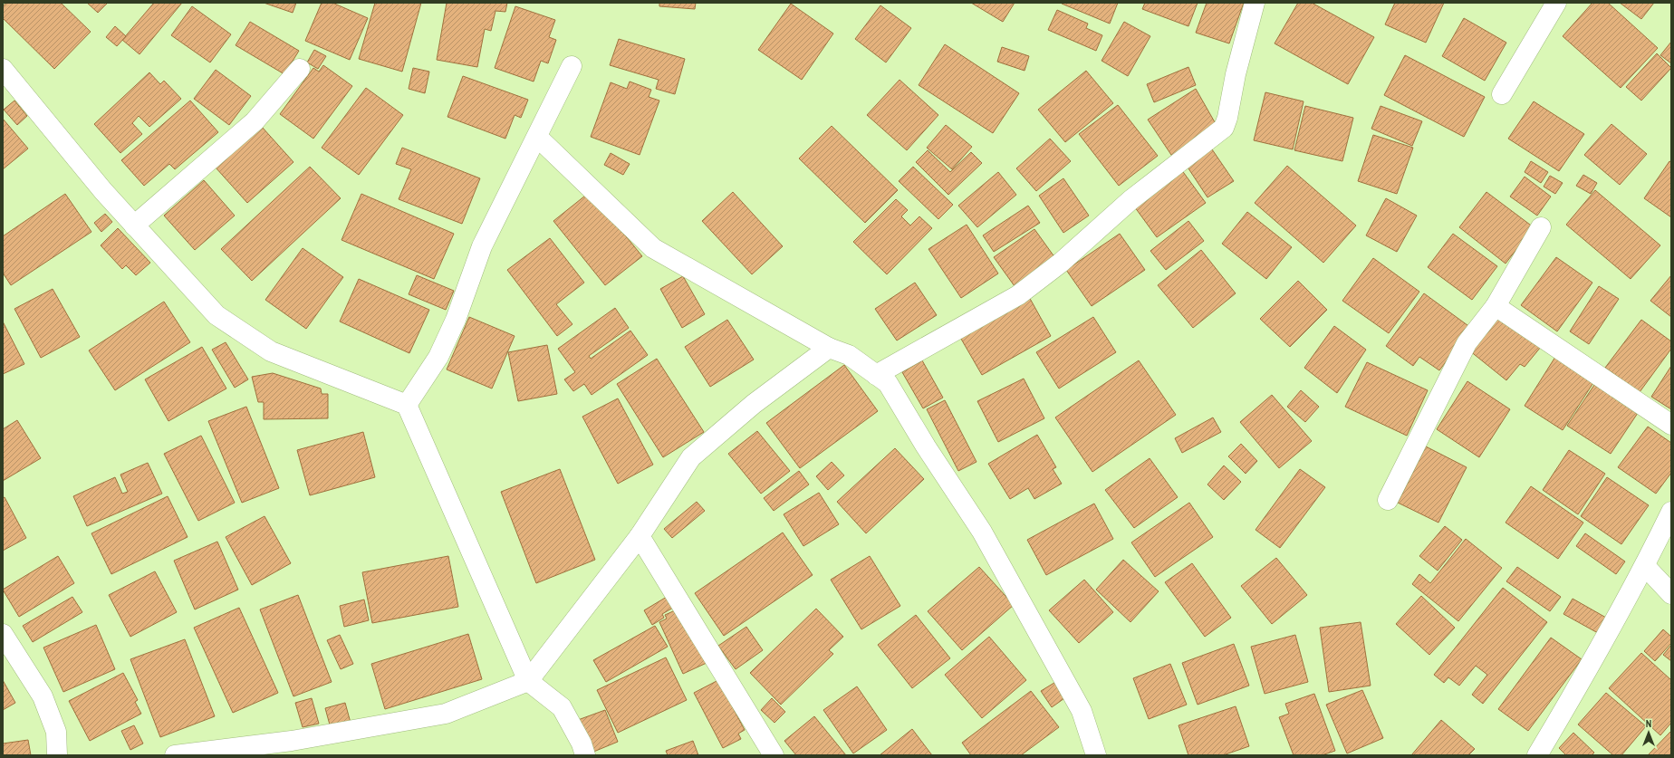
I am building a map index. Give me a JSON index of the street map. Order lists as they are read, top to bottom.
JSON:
{
  "north": "top"
}
